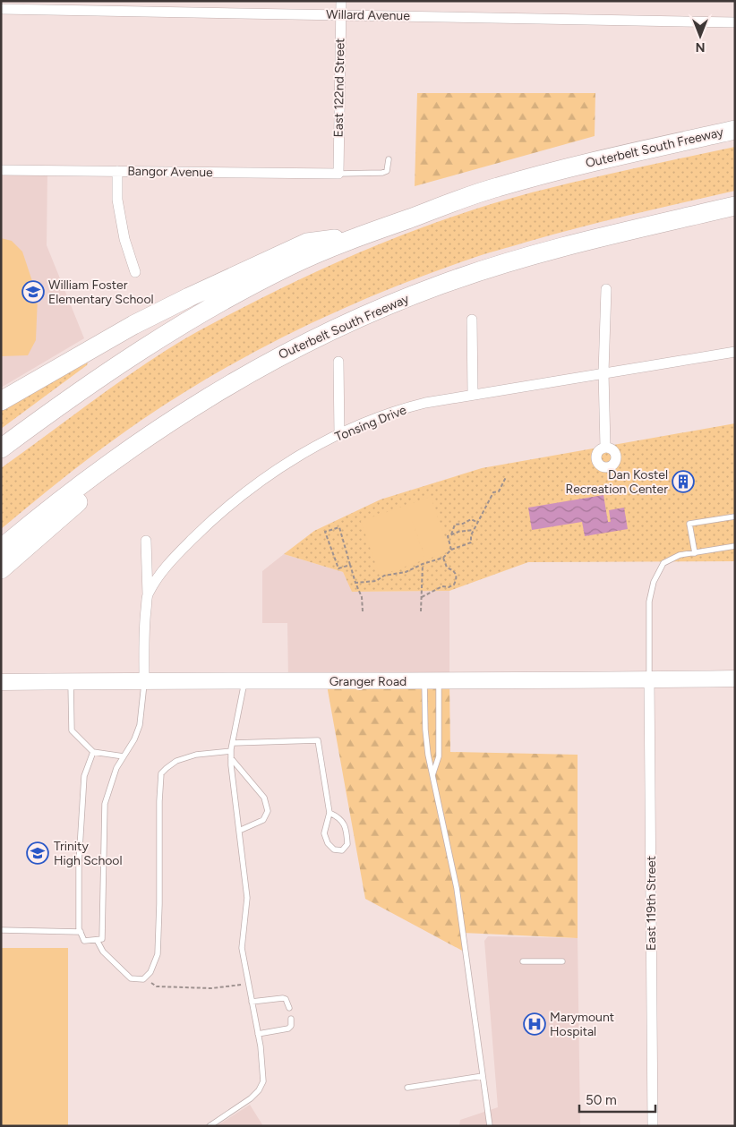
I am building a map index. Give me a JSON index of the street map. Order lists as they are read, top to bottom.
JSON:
{
  "streets": {
    "highway": ["Outerbelt South Freeway"],
    "main road": ["Granger Road"],
    "street": [
      "Willard Avenue",
      "East 122nd Street",
      "Bangor Avenue",
      "Tonsing Drive",
      "East 119th Street"
    ]
  },
  "crossings": [
    ["Willard Avenue", "East 122nd Street"],
    ["East 122nd Street", "Bangor Avenue"],
    ["Tonsing Drive", "Granger Road"],
    ["Granger Road", "East 119th Street"]
  ],
  "places": {
    "school or university": ["William Foster Elementary School", "Trinity High School"],
    "building": ["Dan Kostel Recreation Center"],
    "hospital": ["Marymount Hospital"]
  },
  "scale_bar": "50 m",
  "north": "bottom"
}
